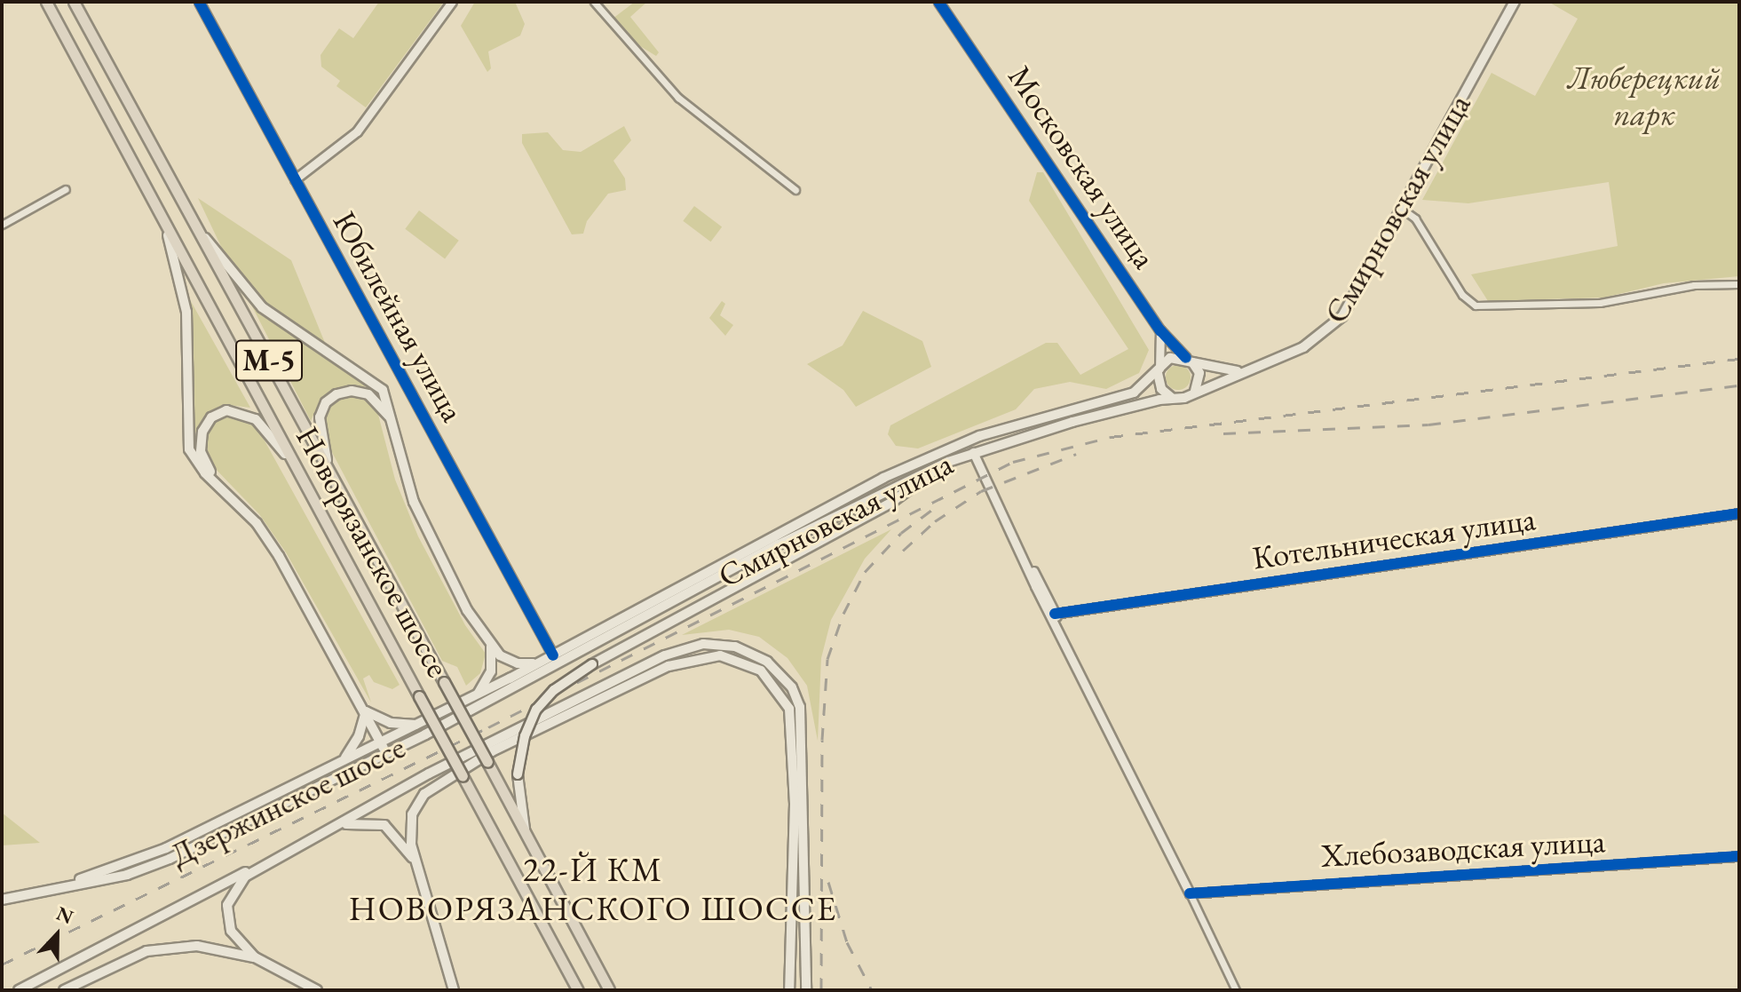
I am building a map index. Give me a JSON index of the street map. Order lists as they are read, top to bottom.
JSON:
{
  "streets": {
    "highway": ["М-5", "Новорязанское шоссе"],
    "main road": ["Смирновская улица", "Дзержинское шоссе"],
    "street": [
      "Московская улица",
      "Юбилейная улица",
      "Котельническая улица",
      "Хлебозаводская улица"
    ]
  },
  "crossings": [
    ["Московская улица", "Смирновская улица"],
    ["Смирновская улица", "Юбилейная улица"],
    ["Смирновская улица", "М-5"],
    ["Смирновская улица", "Дзержинское шоссе"],
    ["М-5", "Новорязанское шоссе"],
    ["М-5", "Дзержинское шоссе"]
  ],
  "districts": ["22-Й КМ НОВОРЯЗАНСКОГО ШОССЕ"],
  "parks": ["Люберецкий парк"],
  "north": "top"
}
